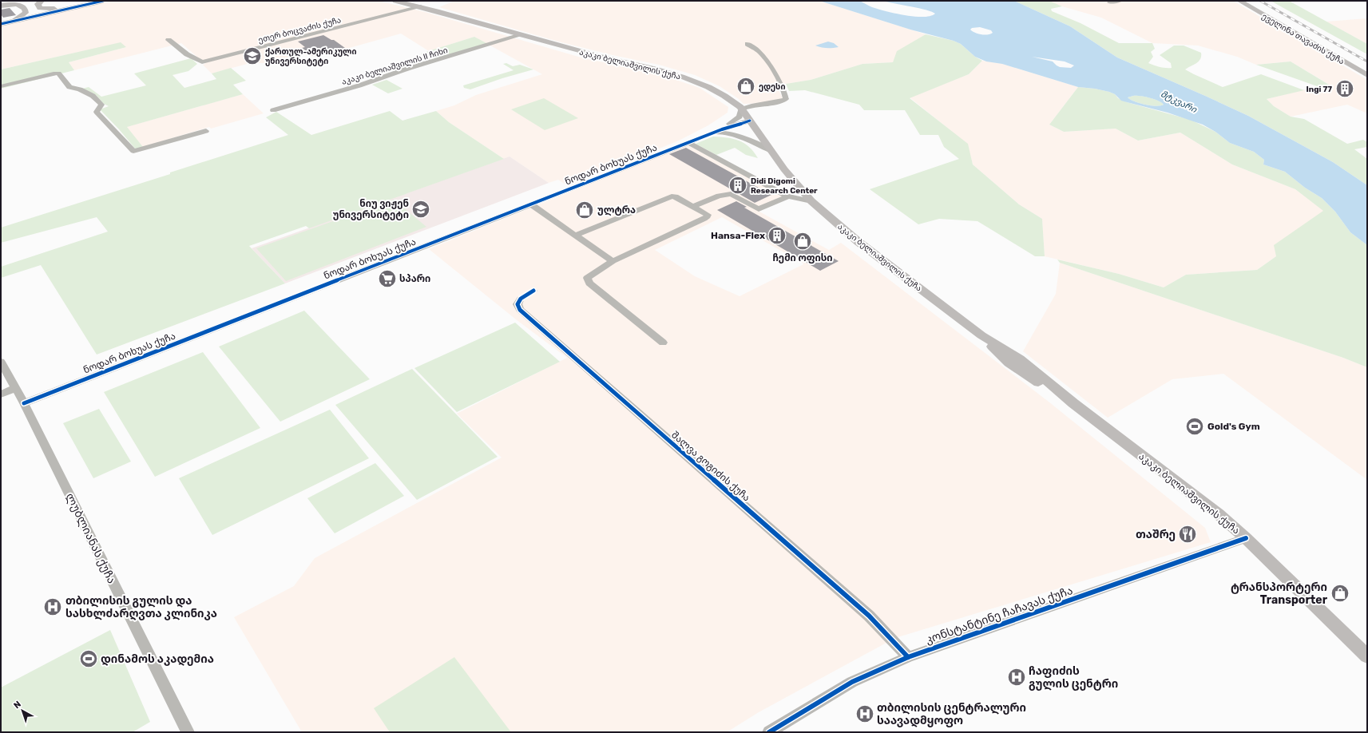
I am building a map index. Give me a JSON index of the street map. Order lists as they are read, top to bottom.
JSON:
{
  "streets": {
    "main road": ["ეველინა თავაძის ქუჩა", "აკაკი ბელიაშვილის ქუჩა"],
    "street": [
      "ეთერ ბოცვაძის ქუჩა",
      "აკაკი ბელიაშვილის II ჩიხი",
      "ნოდარ ბოხუას ქუჩა",
      "შალვა გოგიძის ქუჩა",
      "ლუბლიანას ქუჩა",
      "კონსტანტინე ჩაჩავას ქუჩა"
    ]
  },
  "crossings": [
    ["ეთერ ბოცვაძის ქუჩა", "აკაკი ბელიაშვილის ქუჩა"],
    ["აკაკი ბელიაშვილის ქუჩა", "აკაკი ბელიაშვილის II ჩიხი"],
    ["აკაკი ბელიაშვილის ქუჩა", "კონსტანტინე ჩაჩავას ქუჩა"],
    ["ნოდარ ბოხუას ქუჩა", "ლუბლიანას ქუჩა"],
    ["შალვა გოგიძის ქუჩა", "კონსტანტინე ჩაჩავას ქუჩა"]
  ],
  "water": ["მტკვარი"],
  "places": {
    "school or university": ["ქართულ-ამერიკული უნივერსიტეტი", "ნიუ ვიჟენ უნივერსიტეტი"],
    "shop": [
      "ედესი",
      "ულტრა",
      "ჩემი ოფისი",
      "ტრანსპორტერი Transporter"
    ],
    "building": ["Ingi 77", "Didi Digomi Research Center", "Hansa-Flex"],
    "supermarket": ["სპარი"],
    "sports": ["Gold's Gym", "დინამოს აკადემია"],
    "restaurant": ["თაშრე"],
    "hospital": ["თბილისის გულის და სასხლძარღვთა კლინიკა", "ჩაფიძის გულის ცენტრი", "თბილისის ცენტრალური საავადმყოფო"]
  },
  "north": "top left"
}
